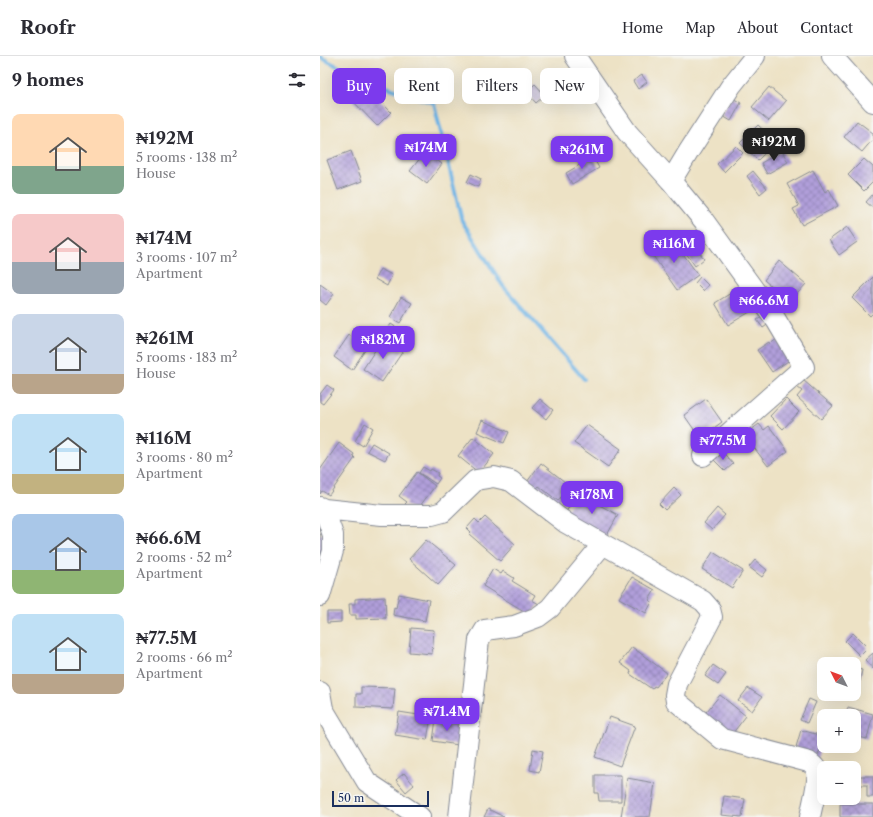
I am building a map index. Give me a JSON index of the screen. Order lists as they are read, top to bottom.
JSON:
{
  "scale_bar": "50 m",
  "north": "top left",
  "page": {
    "header": "Roofr",
    "nav": [
      "Home",
      "Map",
      "About",
      "Contact"
    ],
    "heading": "9 homes",
    "chip": [
      "Buy",
      "Rent",
      "Filters",
      "New"
    ],
    "list": [
      {
        "name": "₦192M",
        "note": "5 rooms · 138 m² · House"
      },
      {
        "name": "₦174M",
        "note": "3 rooms · 107 m² · Apartment"
      },
      {
        "name": "₦261M",
        "note": "5 rooms · 183 m² · House"
      },
      {
        "name": "₦116M",
        "note": "3 rooms · 80 m² · Apartment"
      },
      {
        "name": "₦66.6M",
        "note": "2 rooms · 52 m² · Apartment"
      },
      {
        "name": "₦77.5M",
        "note": "2 rooms · 66 m² · Apartment"
      }
    ],
    "price": [
      "₦192M",
      "₦174M",
      "₦261M",
      "₦116M",
      "₦66.6M",
      "₦182M",
      "₦77.5M",
      "₦178M",
      "₦71.4M"
    ],
    "map_buttons": ["+", "−"],
    "scale": "50 m"
  }
}
